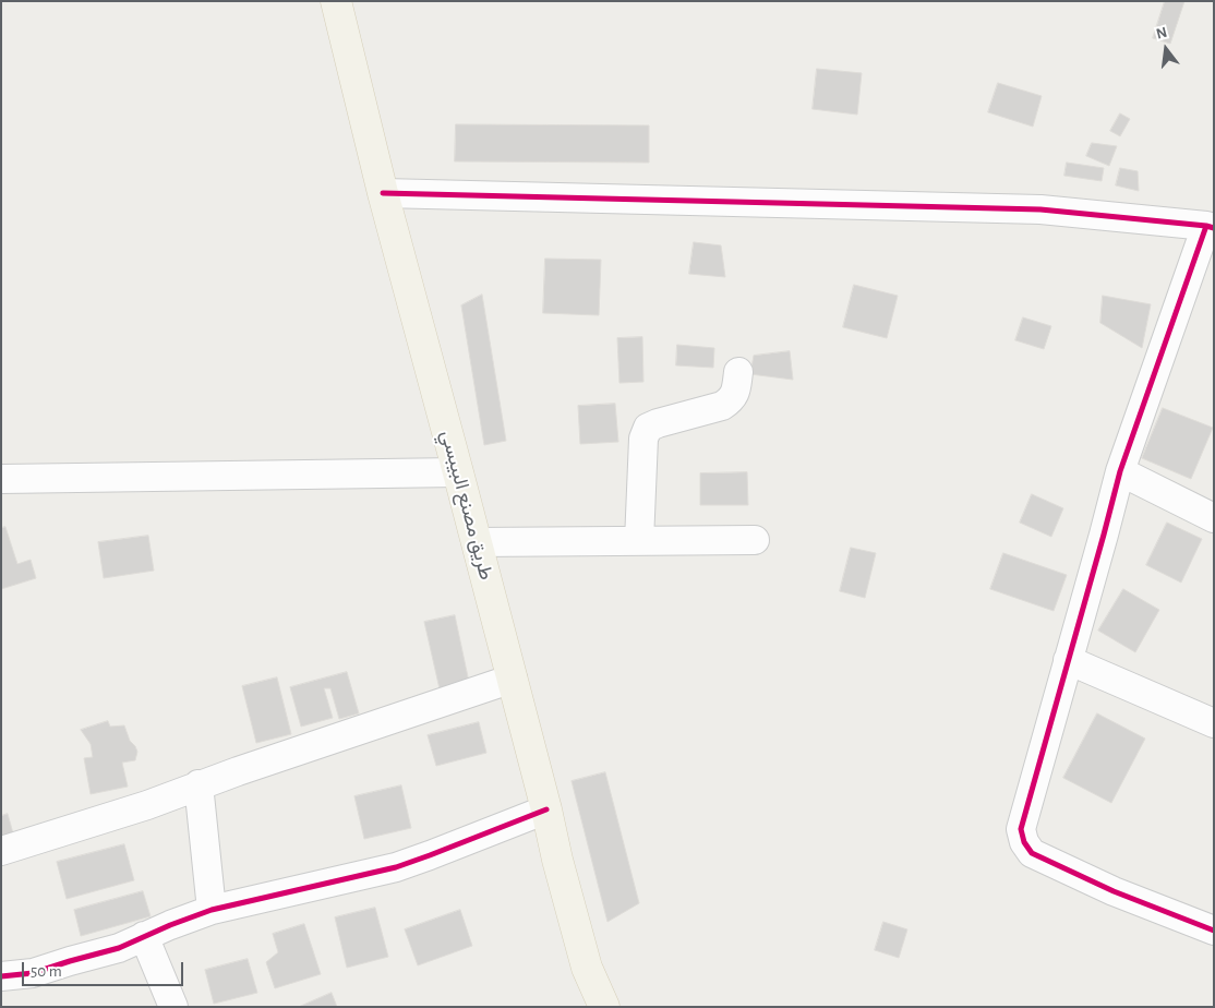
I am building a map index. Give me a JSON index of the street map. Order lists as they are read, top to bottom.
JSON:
{
  "streets": {
    "main road": ["طريق مصنع البيبسي"]
  },
  "scale_bar": "50 m",
  "north": "top"
}
